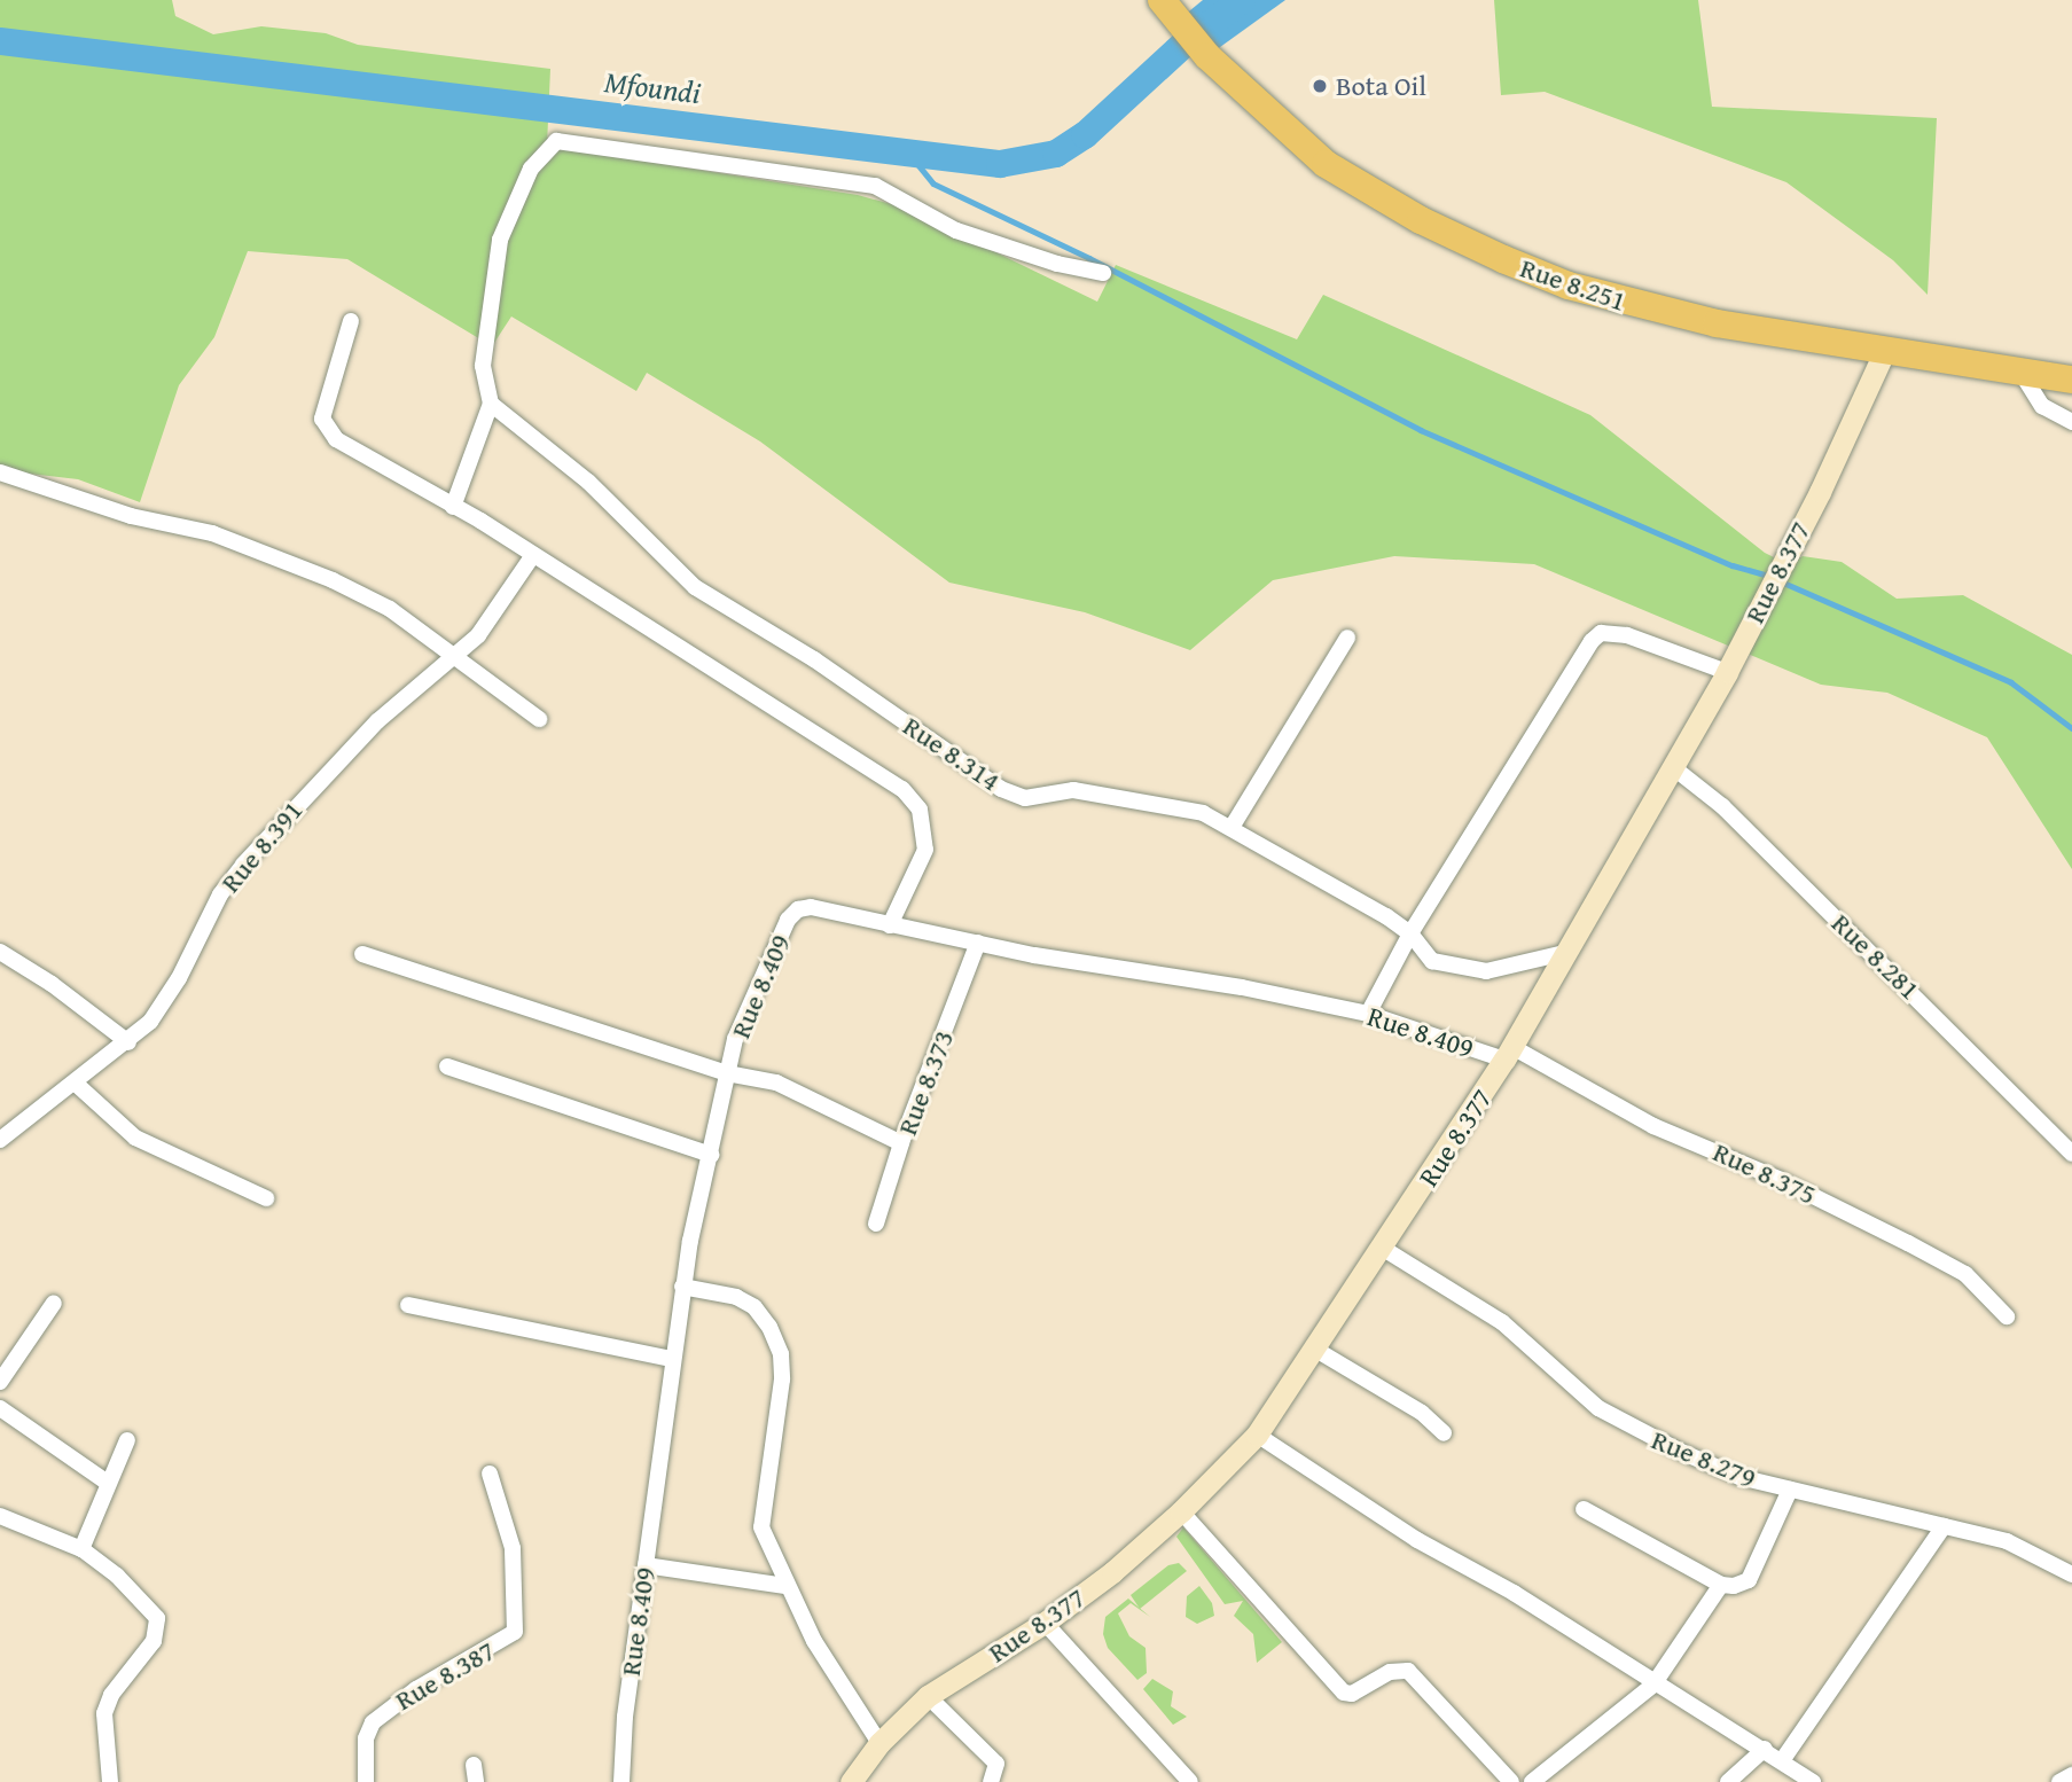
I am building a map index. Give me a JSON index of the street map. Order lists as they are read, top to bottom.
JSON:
{
  "streets": {
    "highway": ["Rue 8.251"],
    "street": [
      "Rue 8.377",
      "Rue 8.314",
      "Rue 8.391",
      "Rue 8.281",
      "Rue 8.409",
      "Rue 8.373",
      "Rue 8.375",
      "Rue 8.279",
      "Rue 8.387"
    ]
  },
  "crossings": [
    ["Rue 8.251", "Rue 8.377"],
    ["Rue 8.377", "Rue 8.314"],
    ["Rue 8.377", "Rue 8.281"],
    ["Rue 8.377", "Rue 8.409"],
    ["Rue 8.377", "Rue 8.375"],
    ["Rue 8.377", "Rue 8.279"],
    ["Rue 8.409", "Rue 8.373"],
    ["Rue 8.409", "Rue 8.375"]
  ],
  "water": ["Mfoundi"],
  "places": ["Bota Oil"]
}
